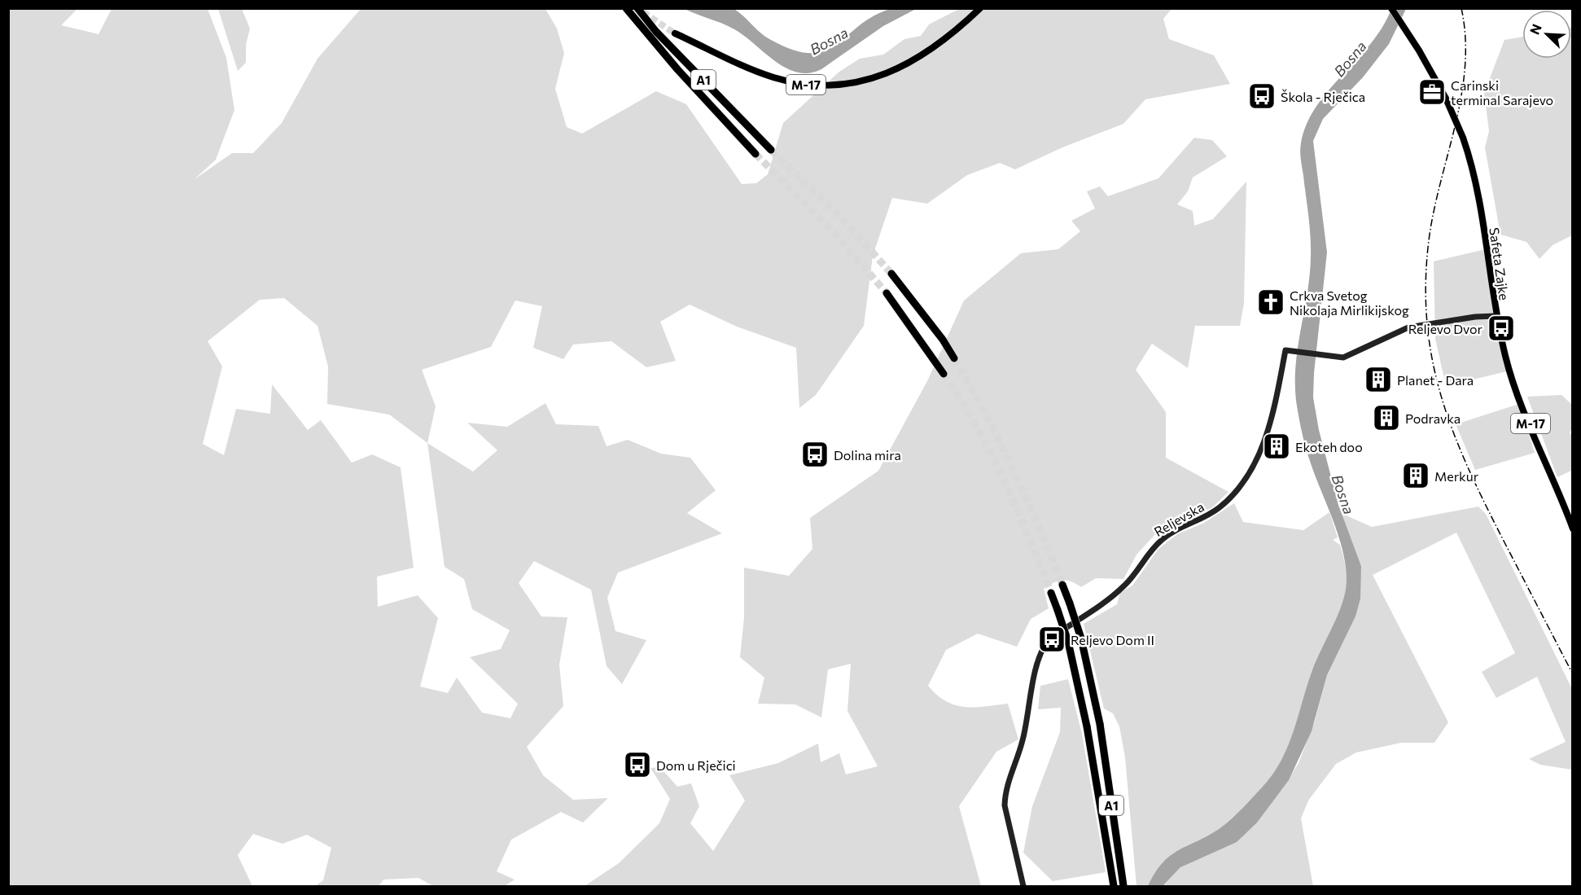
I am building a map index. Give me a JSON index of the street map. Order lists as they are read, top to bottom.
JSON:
{
  "streets": {
    "highway": ["A1"],
    "main road": ["M-17", "Safeta Zajke", "Reljevska"]
  },
  "crossings": [
    ["Safeta Zajke", "Reljevska"]
  ],
  "water": ["Bosna"],
  "places": {
    "office": ["Carinski terminal Sarajevo"],
    "bus stop": [
      "Škola - Rječica",
      "Reljevo Dvor",
      "Dolina mira",
      "Reljevo Dom II",
      "Dom u Rječici"
    ],
    "church": ["Crkva Svetog Nikolaja Mirlikijskog"],
    "building": [
      "Planet - Dara",
      "Podravka",
      "Ekoteh doo",
      "Merkur"
    ]
  },
  "north": "top left"
}
